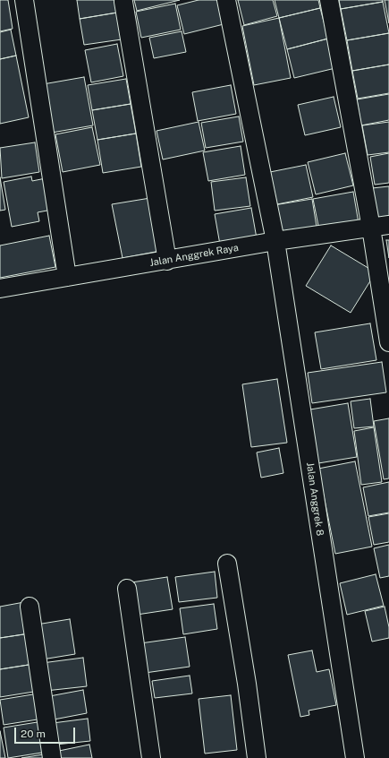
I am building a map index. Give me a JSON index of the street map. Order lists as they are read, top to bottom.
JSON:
{
  "streets": {
    "street": ["Jalan Anggrek Raya", "Jalan Anggrek 8"]
  },
  "crossings": [
    ["Jalan Anggrek Raya", "Jalan Anggrek 8"]
  ],
  "scale_bar": "20 m"
}
